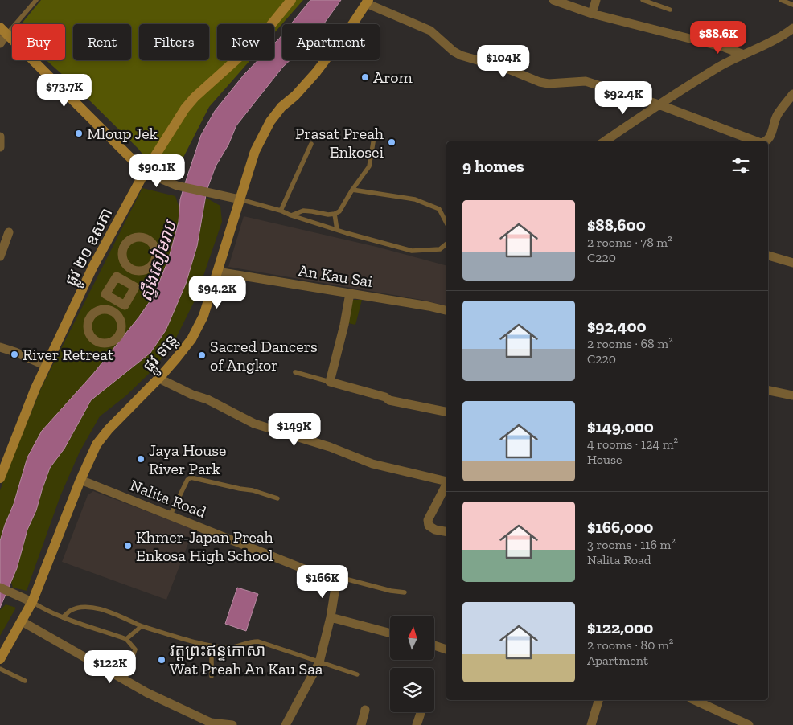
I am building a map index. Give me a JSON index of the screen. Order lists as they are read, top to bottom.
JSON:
{
  "streets": {
    "street": [
      "ផ្លូវ ២០ ឧសភា",
      "An Kau Sai",
      "ផ្លូវ ទន្លេ",
      "Nalita Road"
    ]
  },
  "crossings": [
    ["An Kau Sai", "ផ្លូវ ទន្លេ"],
    ["ផ្លូវ ទន្លេ", "Nalita Road"]
  ],
  "water": ["ស្ទឹងសៀមរាប"],
  "places": [
    "Arom",
    "Mloup Jek",
    "Prasat Preah Enkosei",
    "River Retreat",
    "Sacred Dancers of Angkor",
    "Jaya House River Park",
    "Khmer-Japan Preah Enkosa High School",
    "វត្តព្រះឥន្ទកោសា Wat Preah An Kau Saa"
  ],
  "north": "top",
  "page": {
    "price": [
      "$88.6K",
      "$104K",
      "$73.7K",
      "$92.4K",
      "$90.1K",
      "$94.2K",
      "$149K",
      "$166K",
      "$122K"
    ],
    "chip": [
      "Buy",
      "Rent",
      "Filters",
      "New",
      "Apartment"
    ],
    "heading": "9 homes",
    "list": [
      {
        "name": "$88,600",
        "note": "2 rooms · 78 m² · C220"
      },
      {
        "name": "$92,400",
        "note": "2 rooms · 68 m² · C220"
      },
      {
        "name": "$149,000",
        "note": "4 rooms · 124 m² · House"
      },
      {
        "name": "$166,000",
        "note": "3 rooms · 116 m² · Nalita Road"
      },
      {
        "name": "$122,000",
        "note": "2 rooms · 80 m² · Apartment"
      }
    ]
  }
}
